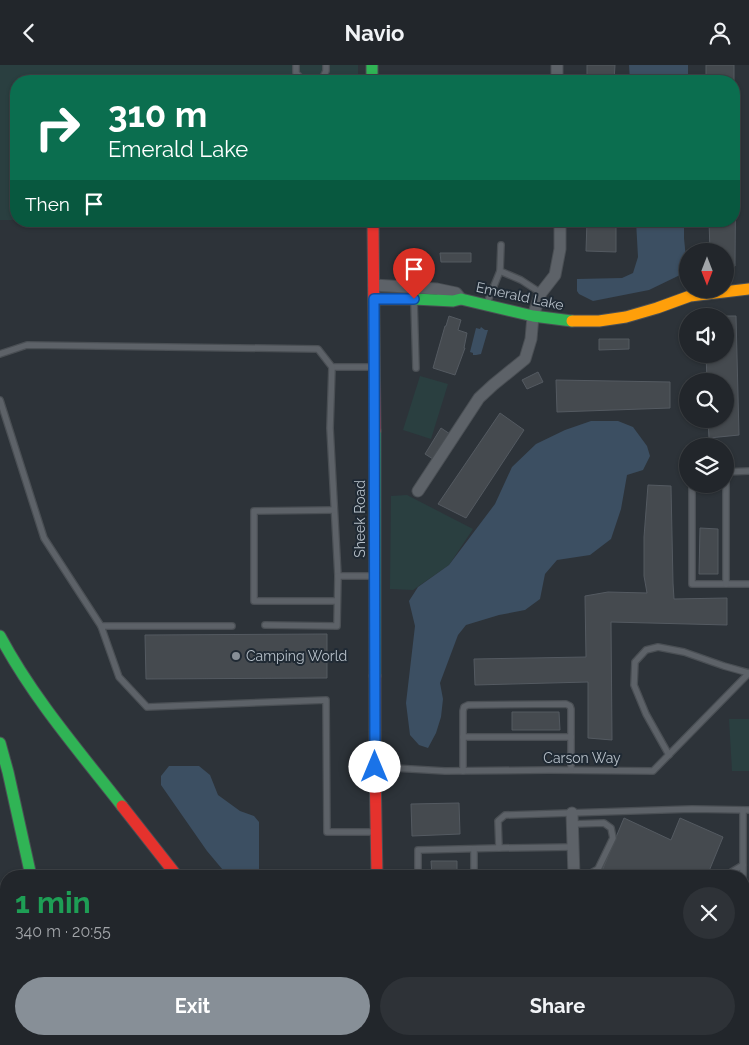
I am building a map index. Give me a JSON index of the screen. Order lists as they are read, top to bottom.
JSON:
{
  "streets": {
    "main road": ["Emerald Lake", "Sheek Road"],
    "lane": ["Carson Way"]
  },
  "crossings": [
    ["Emerald Lake", "Sheek Road"],
    ["Sheek Road", "Carson Way"]
  ],
  "places": ["Camping World"],
  "north": "bottom",
  "page": {
    "header": "Navio",
    "turn": ["310 m", "Emerald Lake"],
    "then": "Then",
    "heading": ["1 min", "340 m · 20:55"],
    "buttons": ["Exit", "Share"]
  }
}
